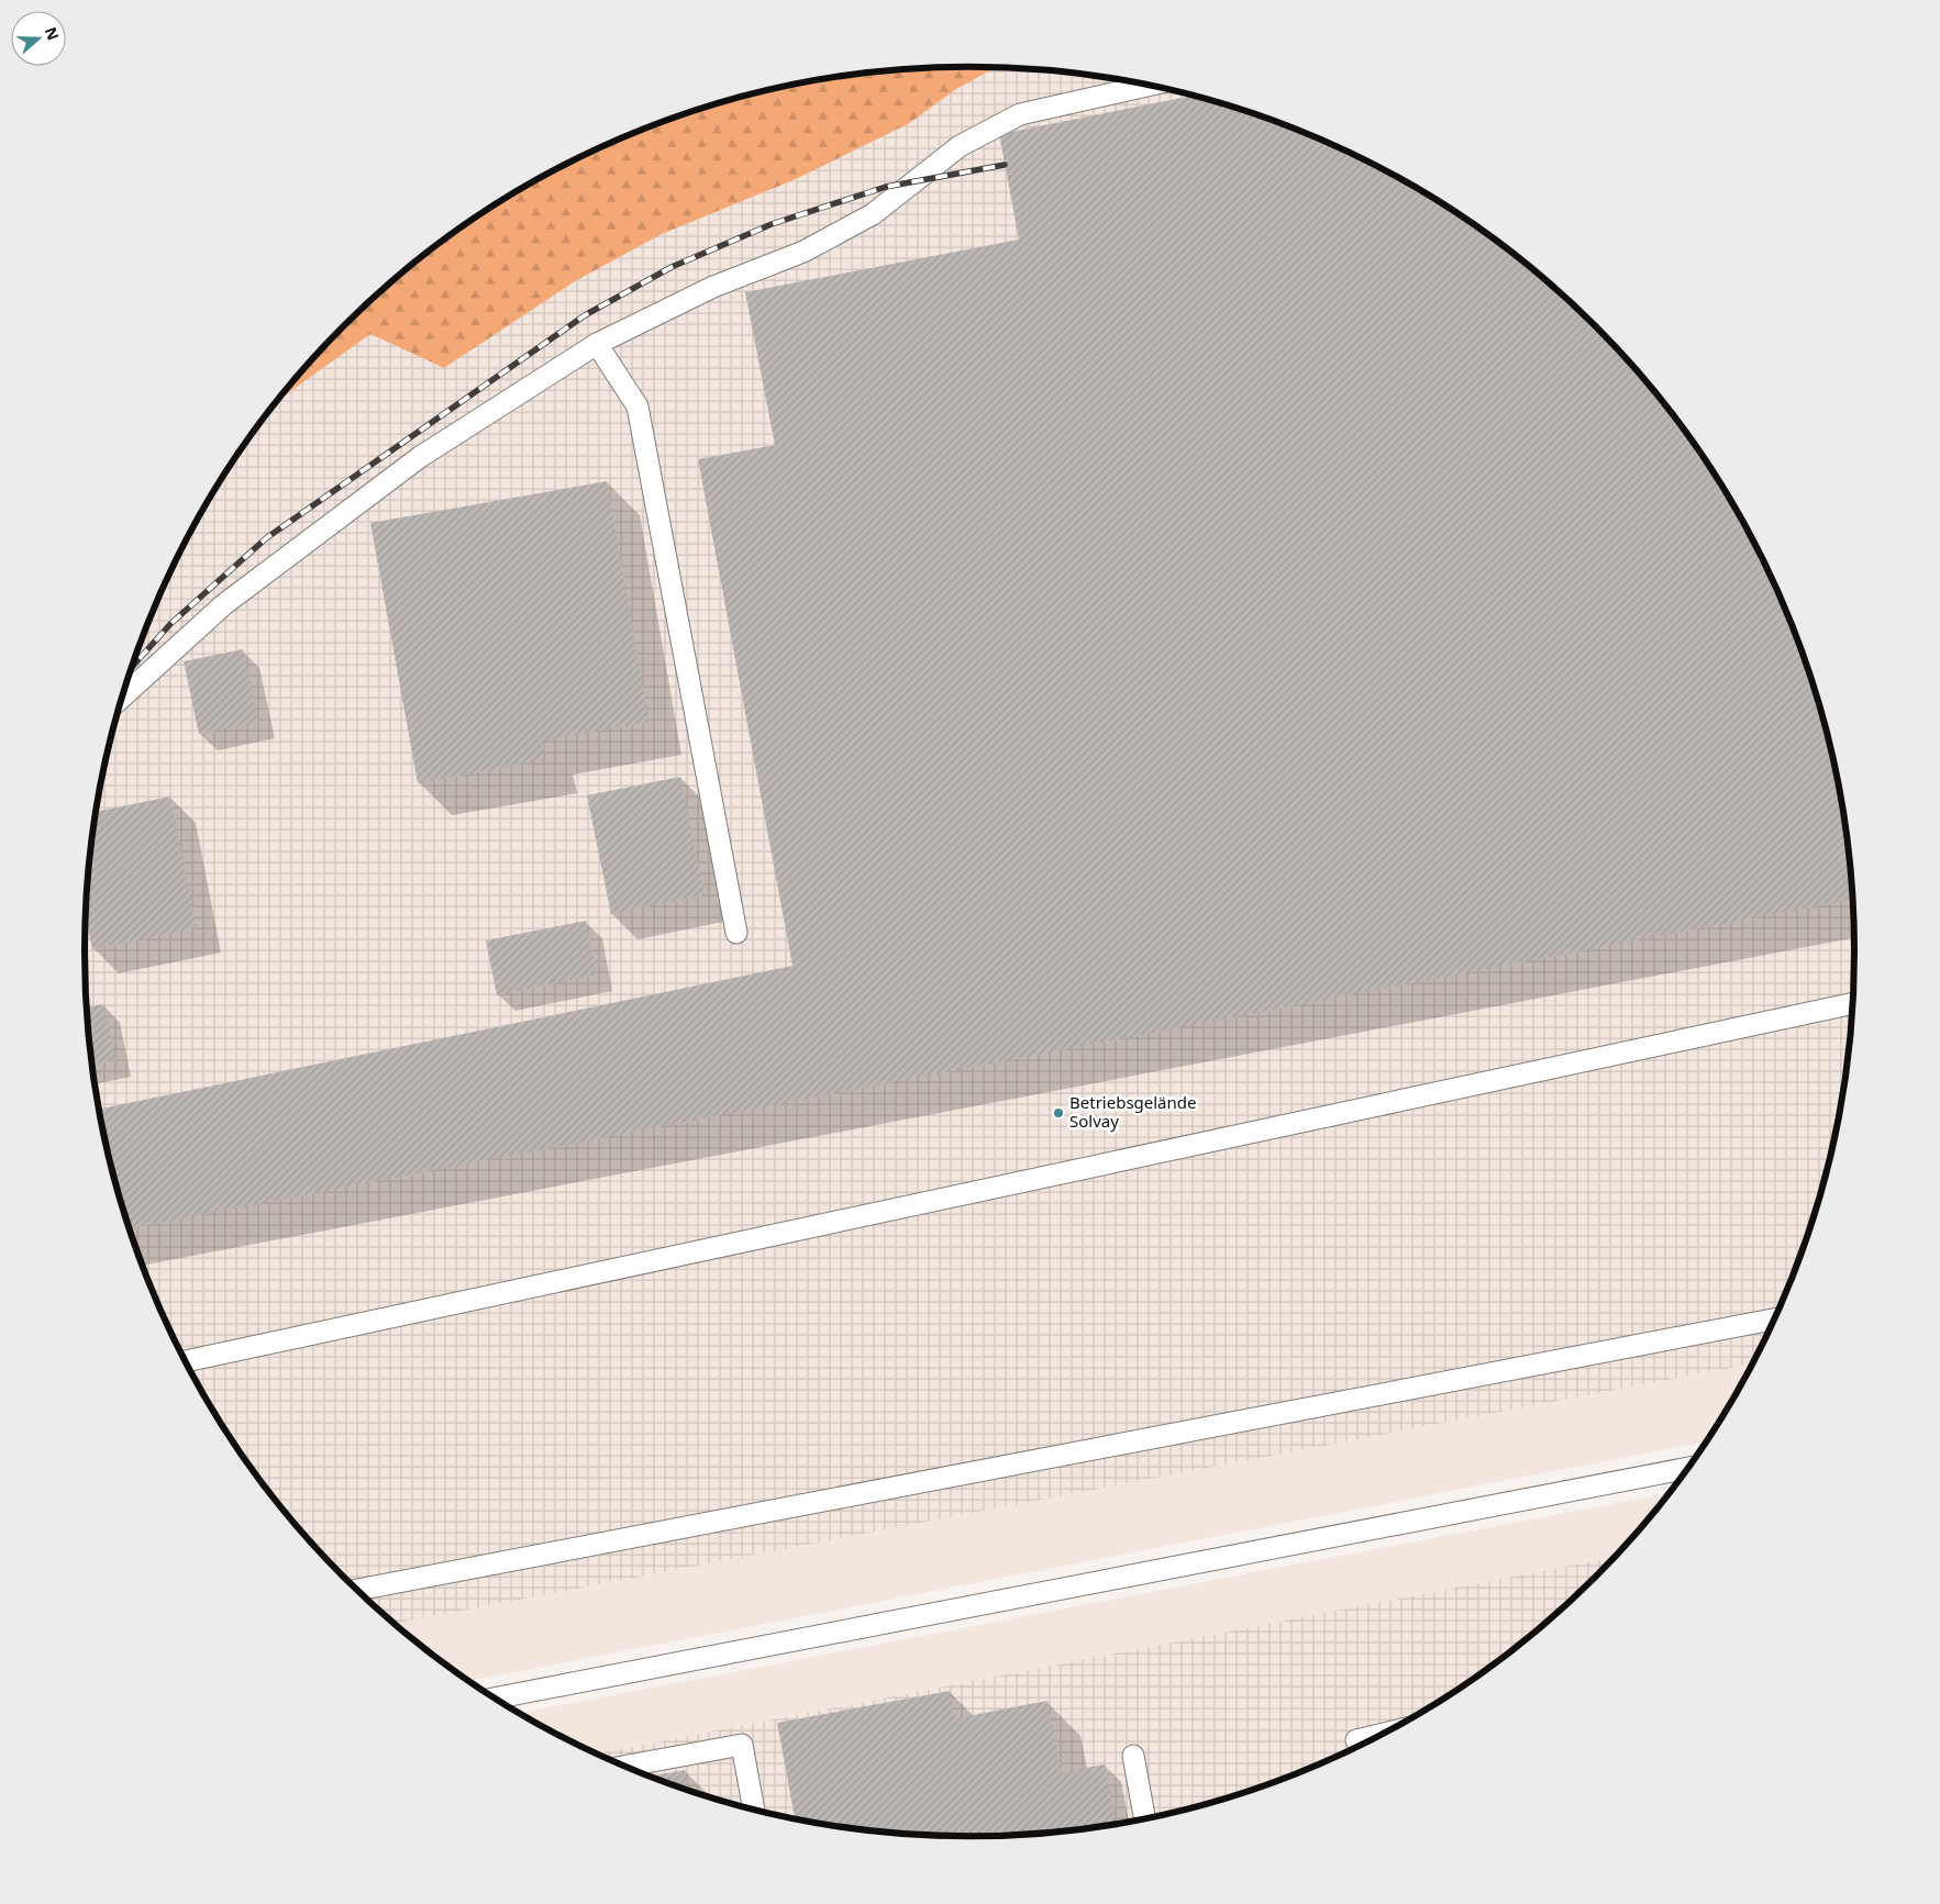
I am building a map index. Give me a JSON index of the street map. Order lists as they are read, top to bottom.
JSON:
{
  "places": ["Betriebsgelände Solvay"],
  "north": "right"
}
